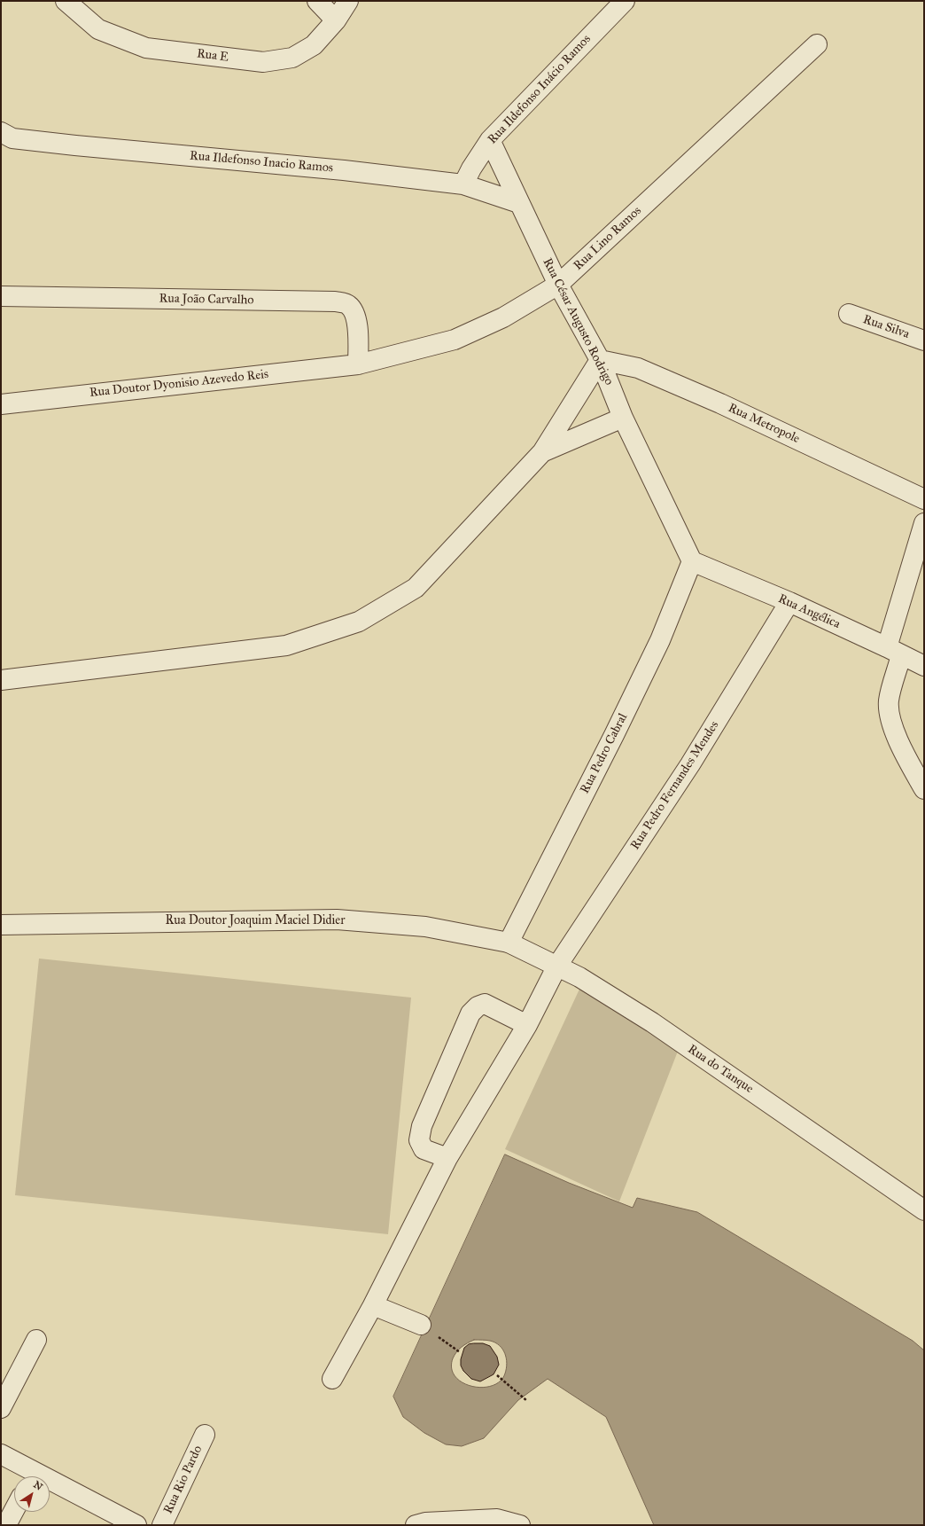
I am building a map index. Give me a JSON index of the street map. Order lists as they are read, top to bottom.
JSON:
{
  "streets": {
    "street": [
      "Rua E",
      "Rua Ildefonso Inácio Ramos",
      "Rua Ildefonso Inacio Ramos",
      "Rua Lino Ramos",
      "Rua João Carvalho",
      "Rua César Augusto Rodrigo",
      "Rua Silva",
      "Rua Doutor Dyonisio Azevedo Reis",
      "Rua Metropole",
      "Rua Angélica",
      "Rua Pedro Cabral",
      "Rua Pedro Fernandes Mendes",
      "Rua Doutor Joaquim Maciel Didier",
      "Rua do Tanque",
      "Rua Rio Pardo"
    ]
  },
  "crossings": [
    ["Rua Ildefonso Inácio Ramos", "Rua Ildefonso Inacio Ramos"],
    ["Rua Ildefonso Inácio Ramos", "Rua César Augusto Rodrigo"],
    ["Rua Ildefonso Inacio Ramos", "Rua César Augusto Rodrigo"],
    ["Rua Lino Ramos", "Rua João Carvalho"],
    ["Rua Lino Ramos", "Rua César Augusto Rodrigo"],
    ["Rua Lino Ramos", "Rua Doutor Dyonisio Azevedo Reis"],
    ["Rua João Carvalho", "Rua Doutor Dyonisio Azevedo Reis"],
    ["Rua César Augusto Rodrigo", "Rua Metropole"],
    ["Rua César Augusto Rodrigo", "Rua Angélica"],
    ["Rua César Augusto Rodrigo", "Rua Pedro Cabral"],
    ["Rua Angélica", "Rua Pedro Cabral"],
    ["Rua Angélica", "Rua Pedro Fernandes Mendes"],
    ["Rua Pedro Cabral", "Rua Doutor Joaquim Maciel Didier"],
    ["Rua Pedro Cabral", "Rua do Tanque"],
    ["Rua Pedro Fernandes Mendes", "Rua do Tanque"],
    ["Rua Doutor Joaquim Maciel Didier", "Rua do Tanque"]
  ],
  "north": "top right"
}
